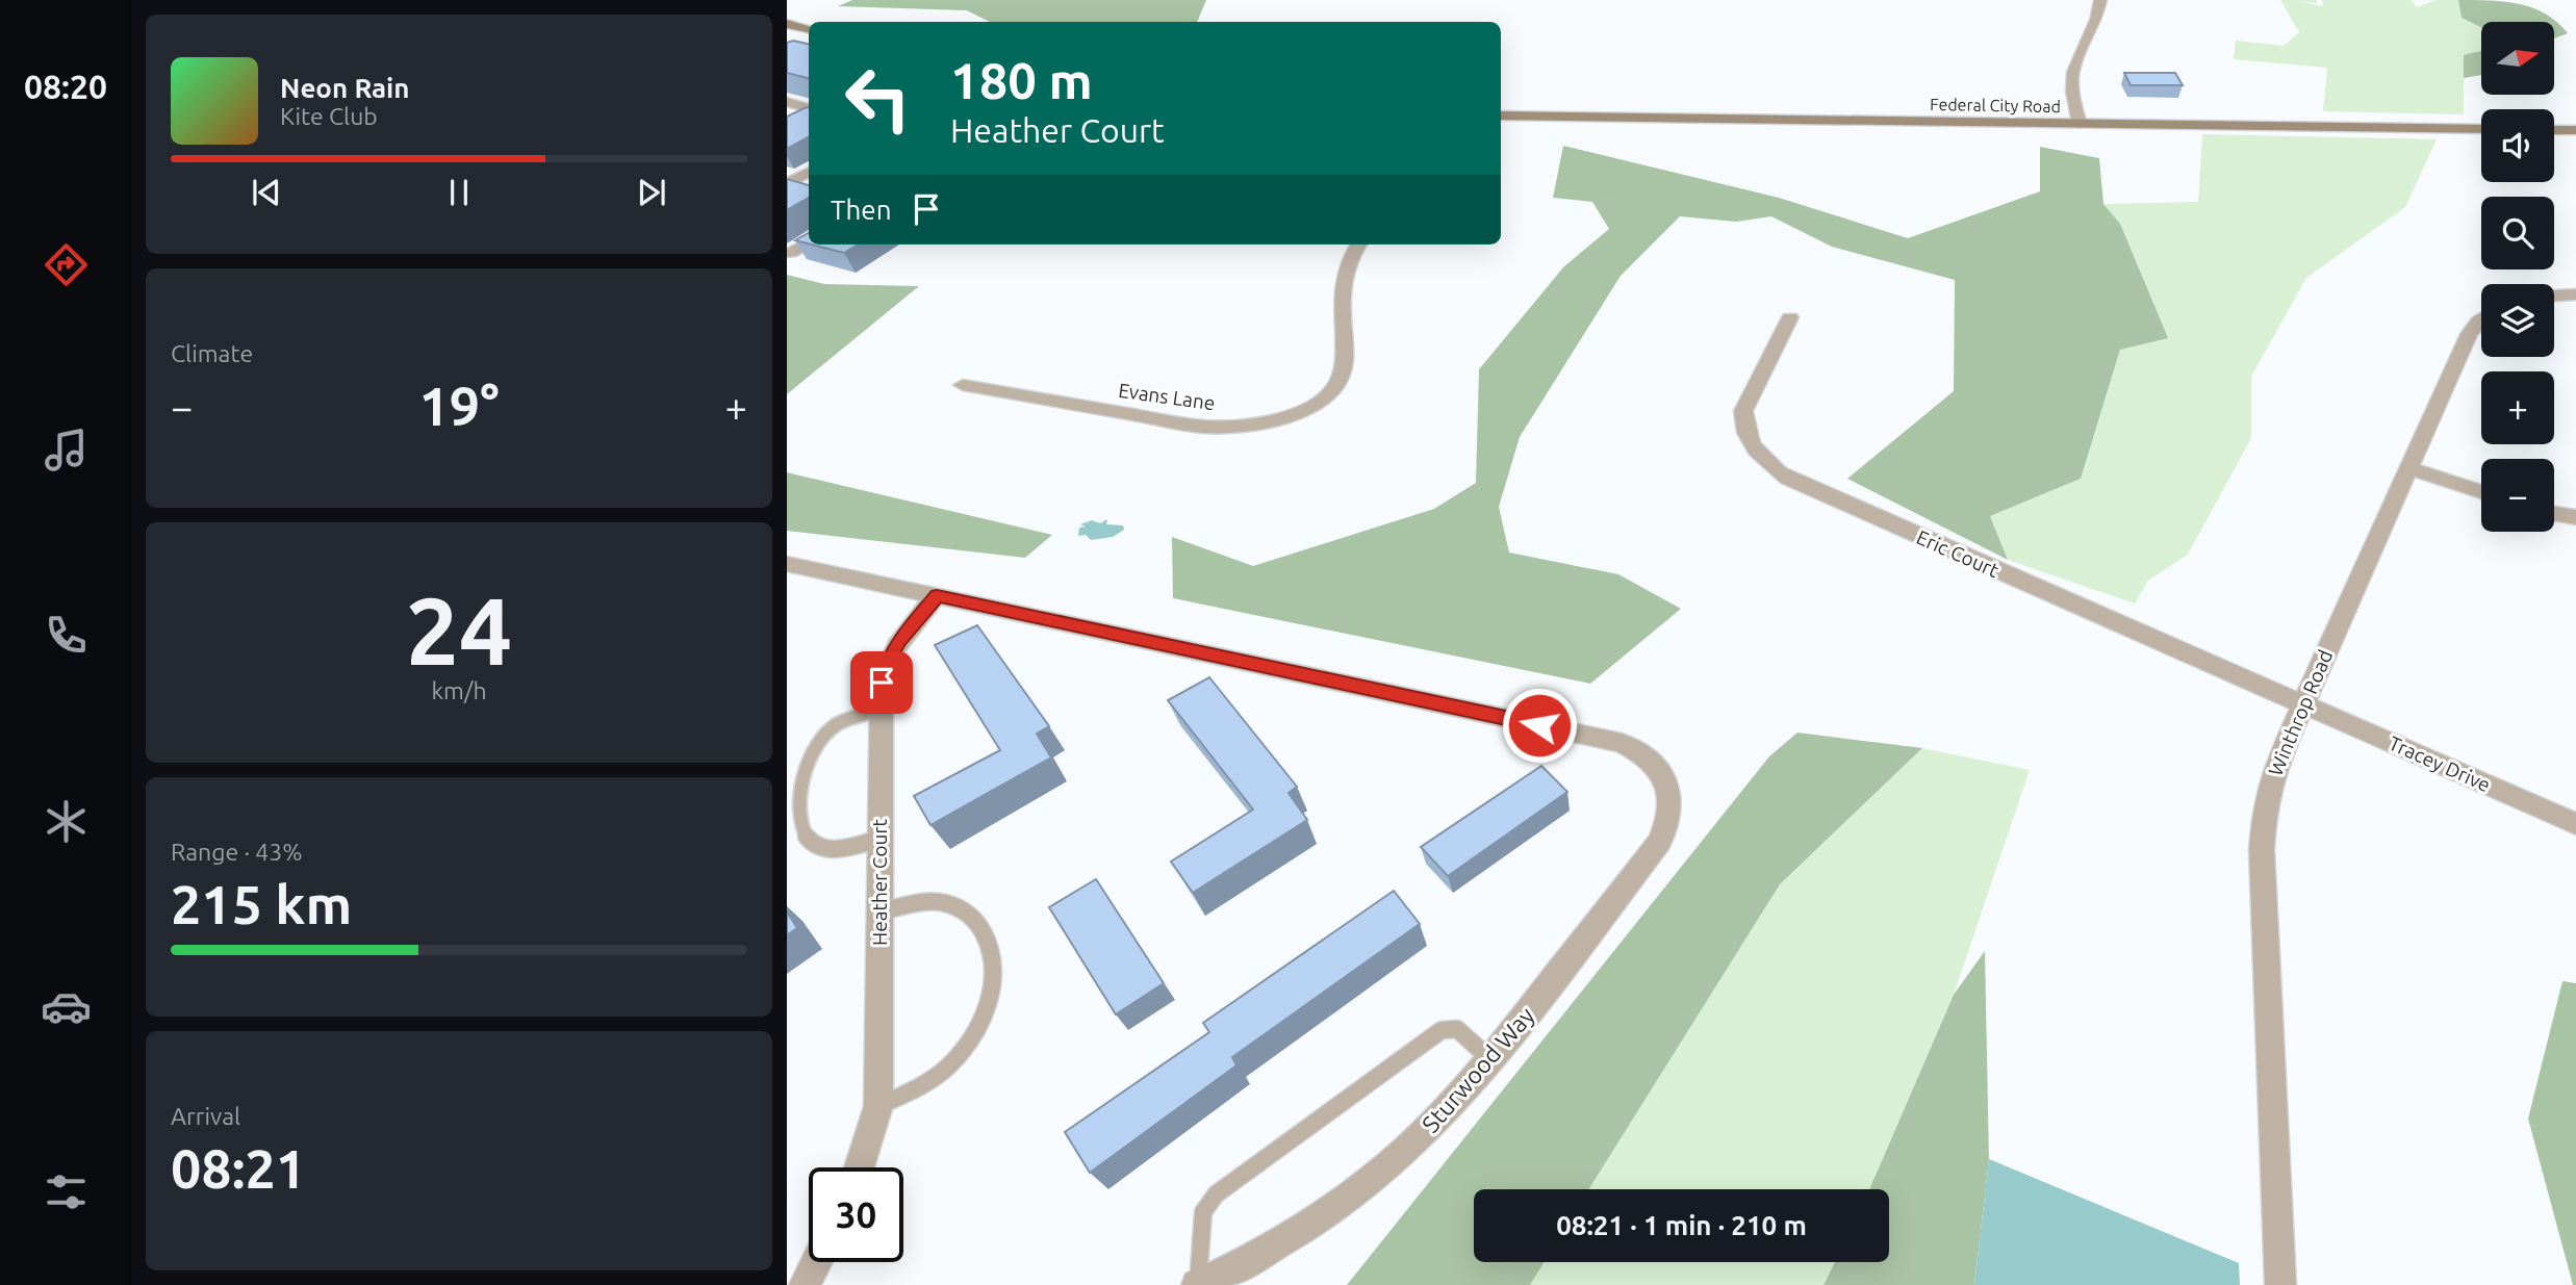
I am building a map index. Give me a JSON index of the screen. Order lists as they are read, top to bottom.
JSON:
{
  "streets": {
    "street": [
      "Federal City Road",
      "Evans Lane",
      "Eric Court",
      "Winthrop Road",
      "Tracey Drive",
      "Heather Court",
      "Sturwood Way"
    ]
  },
  "crossings": [
    ["Eric Court", "Winthrop Road"],
    ["Eric Court", "Tracey Drive"],
    ["Winthrop Road", "Tracey Drive"],
    ["Heather Court", "Sturwood Way"]
  ],
  "north": "right",
  "page": {
    "tabs": "08:20",
    "map_buttons": ["+", "−"],
    "turn": ["180 m", "Heather Court"],
    "song": ["Neon Rain", "Kite Club"],
    "then": "Then",
    "tile": [
      "Climate",
      ["24", "km/h"],
      ["Range · 43%", "215 km"],
      ["Arrival", "08:21"]
    ],
    "heat": ["−", "19°", "+"],
    "limit": "30",
    "trip": "08:21 · 1 min · 210 m"
  }
}
